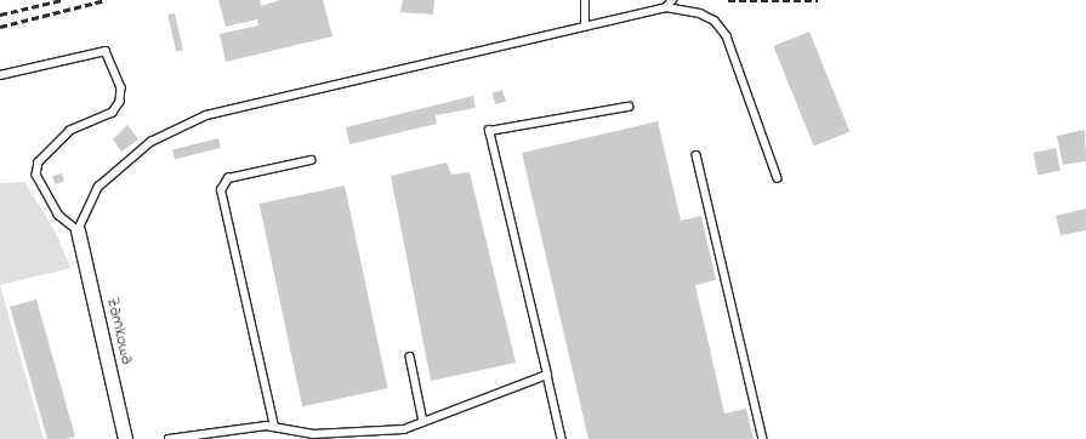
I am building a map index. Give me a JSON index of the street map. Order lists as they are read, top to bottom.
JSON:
{
  "streets": {
    "street": ["Zamkowa"]
  }
}
